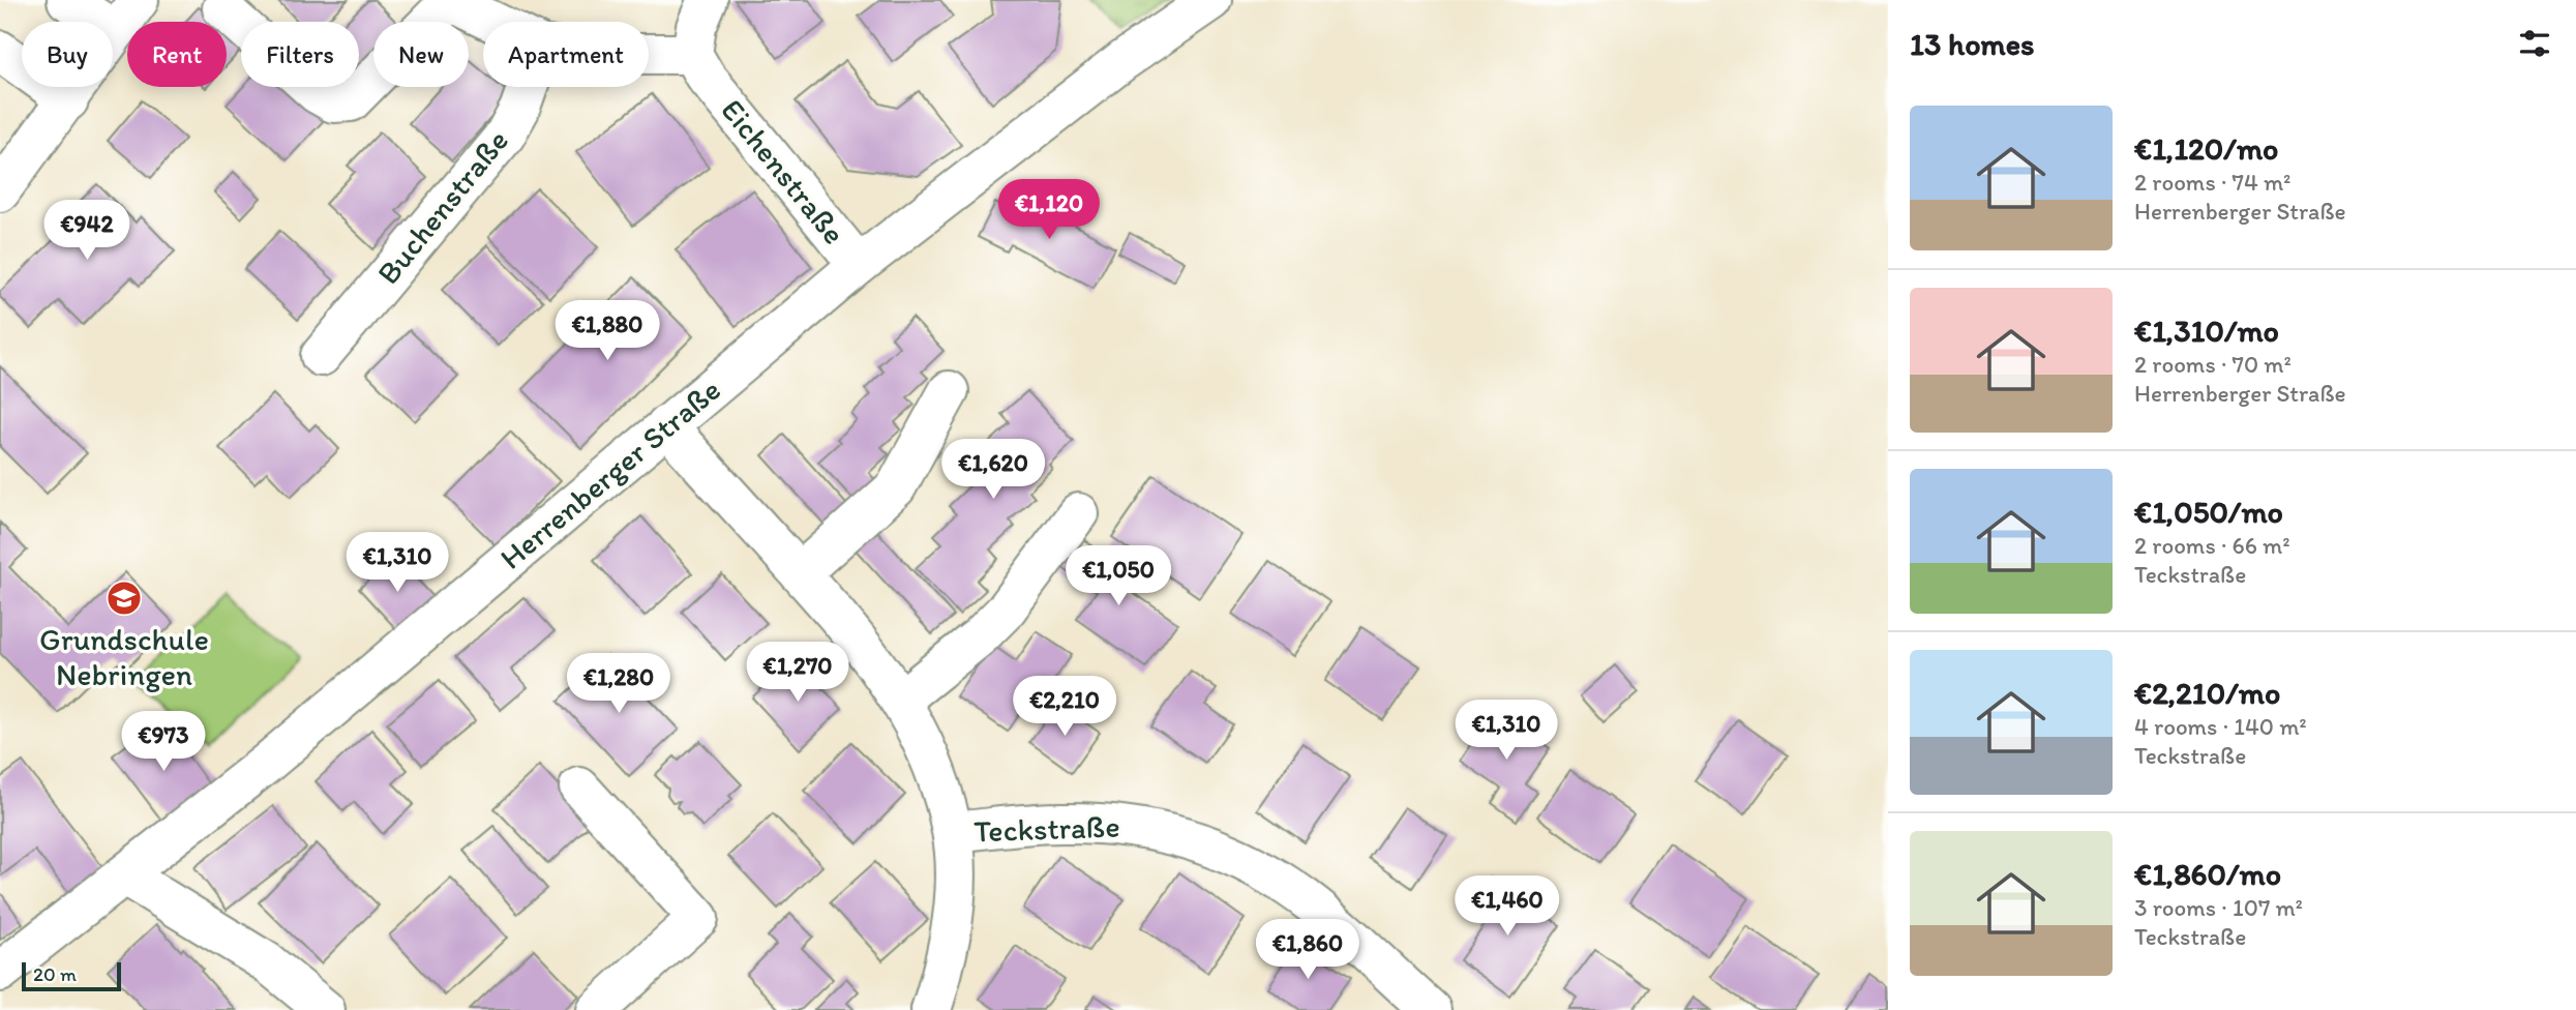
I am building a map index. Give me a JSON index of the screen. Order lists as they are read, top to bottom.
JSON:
{
  "streets": {
    "street": [
      "Eichenstraße",
      "Buchenstraße",
      "Herrenberger Straße",
      "Teckstraße"
    ]
  },
  "crossings": [
    ["Eichenstraße", "Herrenberger Straße"]
  ],
  "places": {
    "school or university": ["Grundschule Nebringen"]
  },
  "scale_bar": "20 m",
  "page": {
    "heading": "13 homes",
    "chip": [
      "Buy",
      "Rent",
      "Filters",
      "New",
      "Apartment"
    ],
    "list": [
      {
        "name": "€1,120/mo",
        "note": "2 rooms · 74 m² · Herrenberger Straße"
      },
      {
        "name": "€1,310/mo",
        "note": "2 rooms · 70 m² · Herrenberger Straße"
      },
      {
        "name": "€1,050/mo",
        "note": "2 rooms · 66 m² · Teckstraße"
      },
      {
        "name": "€2,210/mo",
        "note": "4 rooms · 140 m² · Teckstraße"
      },
      {
        "name": "€1,860/mo",
        "note": "3 rooms · 107 m² · Teckstraße"
      }
    ],
    "price": [
      "€1,120",
      "€942",
      "€1,880",
      "€1,620",
      "€1,310",
      "€1,050",
      "€1,270",
      "€1,280",
      "€2,210",
      "€1,310",
      "€973",
      "€1,460",
      "€1,860"
    ],
    "scale": "20 m"
  }
}
